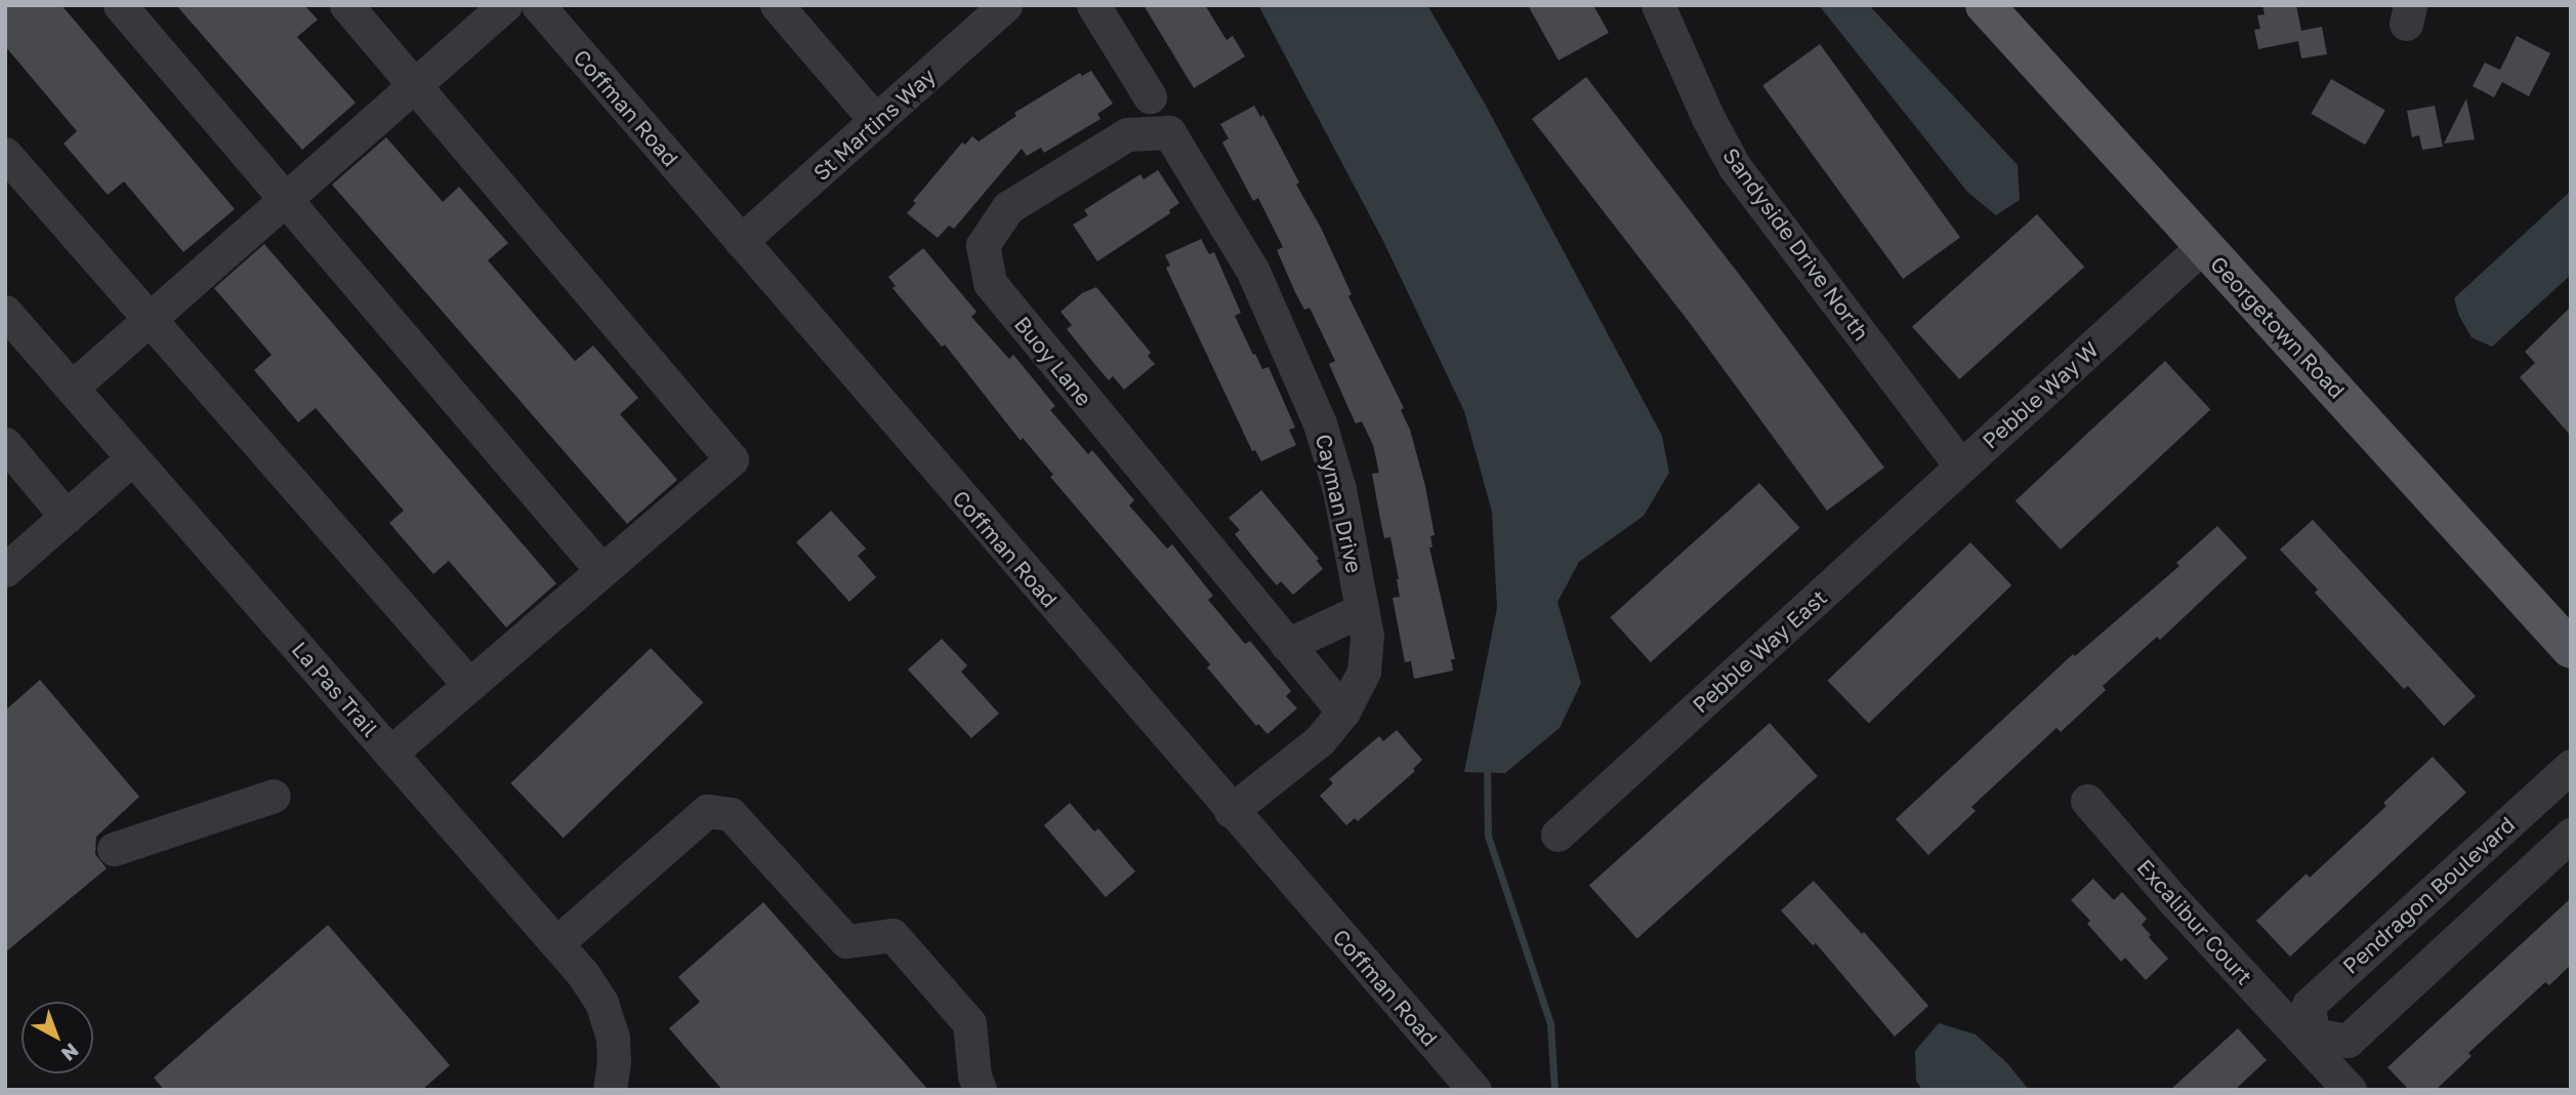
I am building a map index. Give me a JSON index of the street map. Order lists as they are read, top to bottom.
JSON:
{
  "streets": {
    "main road": ["Georgetown Road"],
    "street": [
      "Coffman Road",
      "St Martins Way",
      "Sandyside Drive North",
      "Buoy Lane",
      "Pebble Way W",
      "Cayman Drive",
      "Pebble Way East",
      "La Pas Trail",
      "Pendragon Boulevard",
      "Excalibur Court"
    ]
  },
  "crossings": [
    ["Coffman Road", "St Martins Way"],
    ["Coffman Road", "Cayman Drive"],
    ["Sandyside Drive North", "Pebble Way W"],
    ["Sandyside Drive North", "Pebble Way East"],
    ["Georgetown Road", "Pebble Way W"],
    ["Buoy Lane", "Cayman Drive"],
    ["Pebble Way W", "Pebble Way East"],
    ["Pendragon Boulevard", "Excalibur Court"]
  ],
  "north": "bottom right"
}
